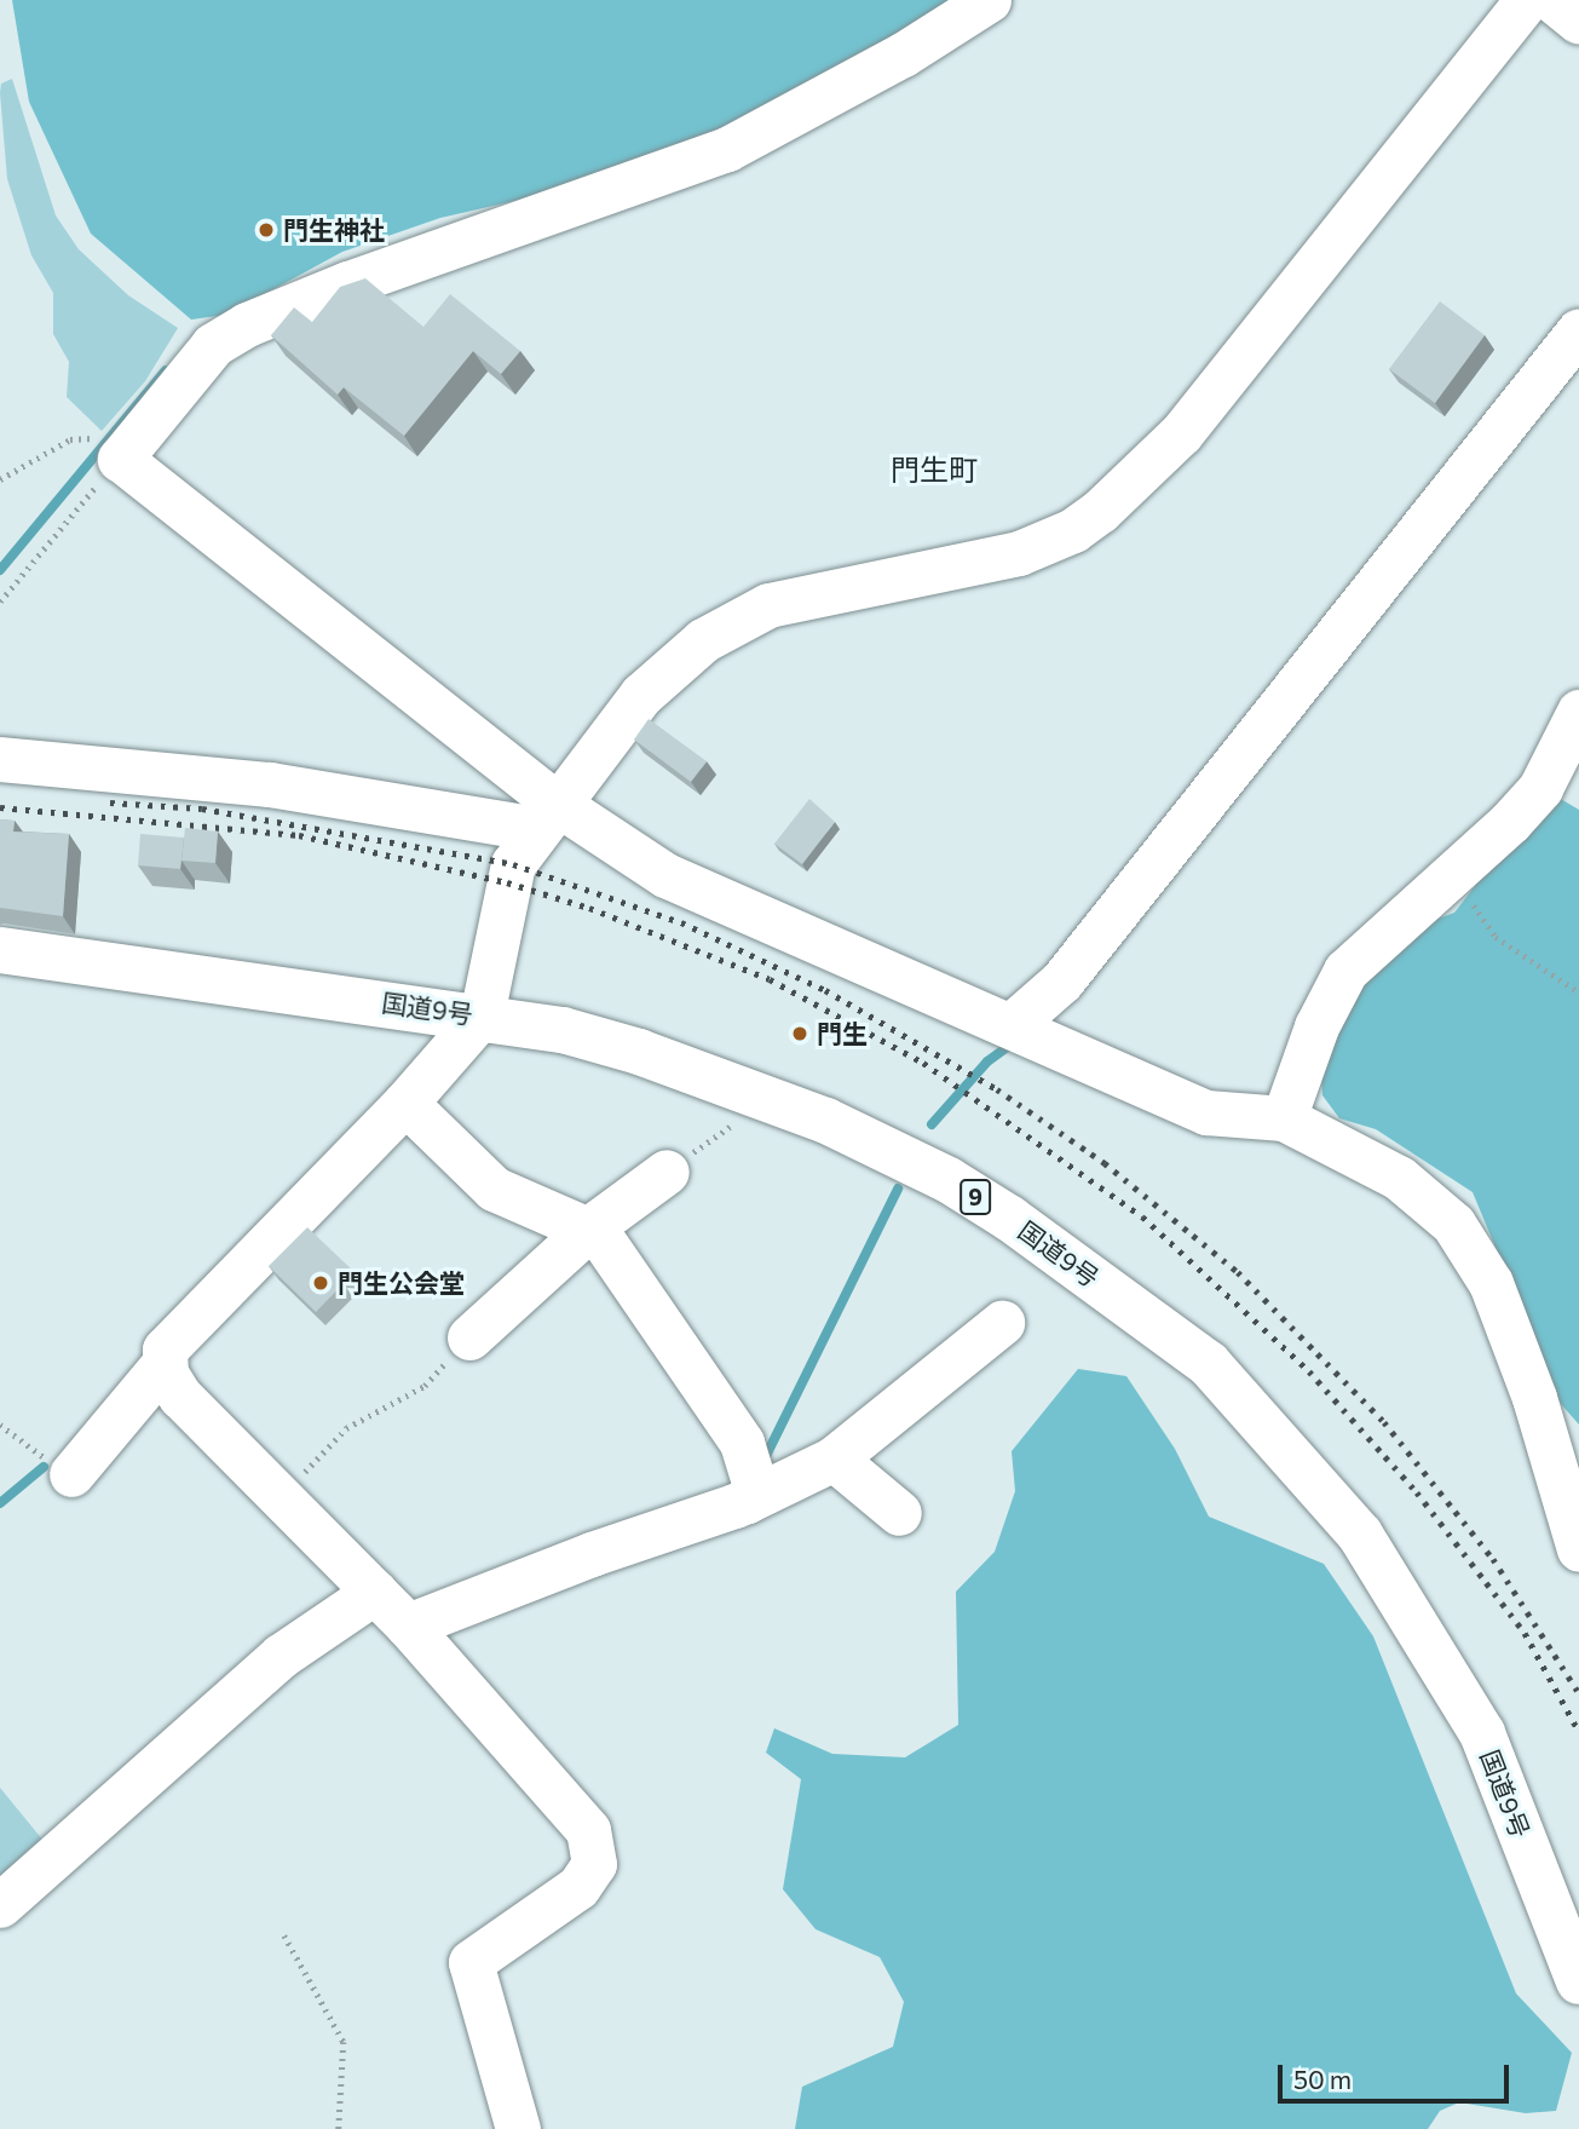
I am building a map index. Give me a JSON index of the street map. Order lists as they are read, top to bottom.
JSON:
{
  "streets": {
    "highway": ["国道9号", "9"]
  },
  "districts": ["門生町"],
  "places": ["門生神社", "門生", "門生公会堂"],
  "scale_bar": "50 m"
}
